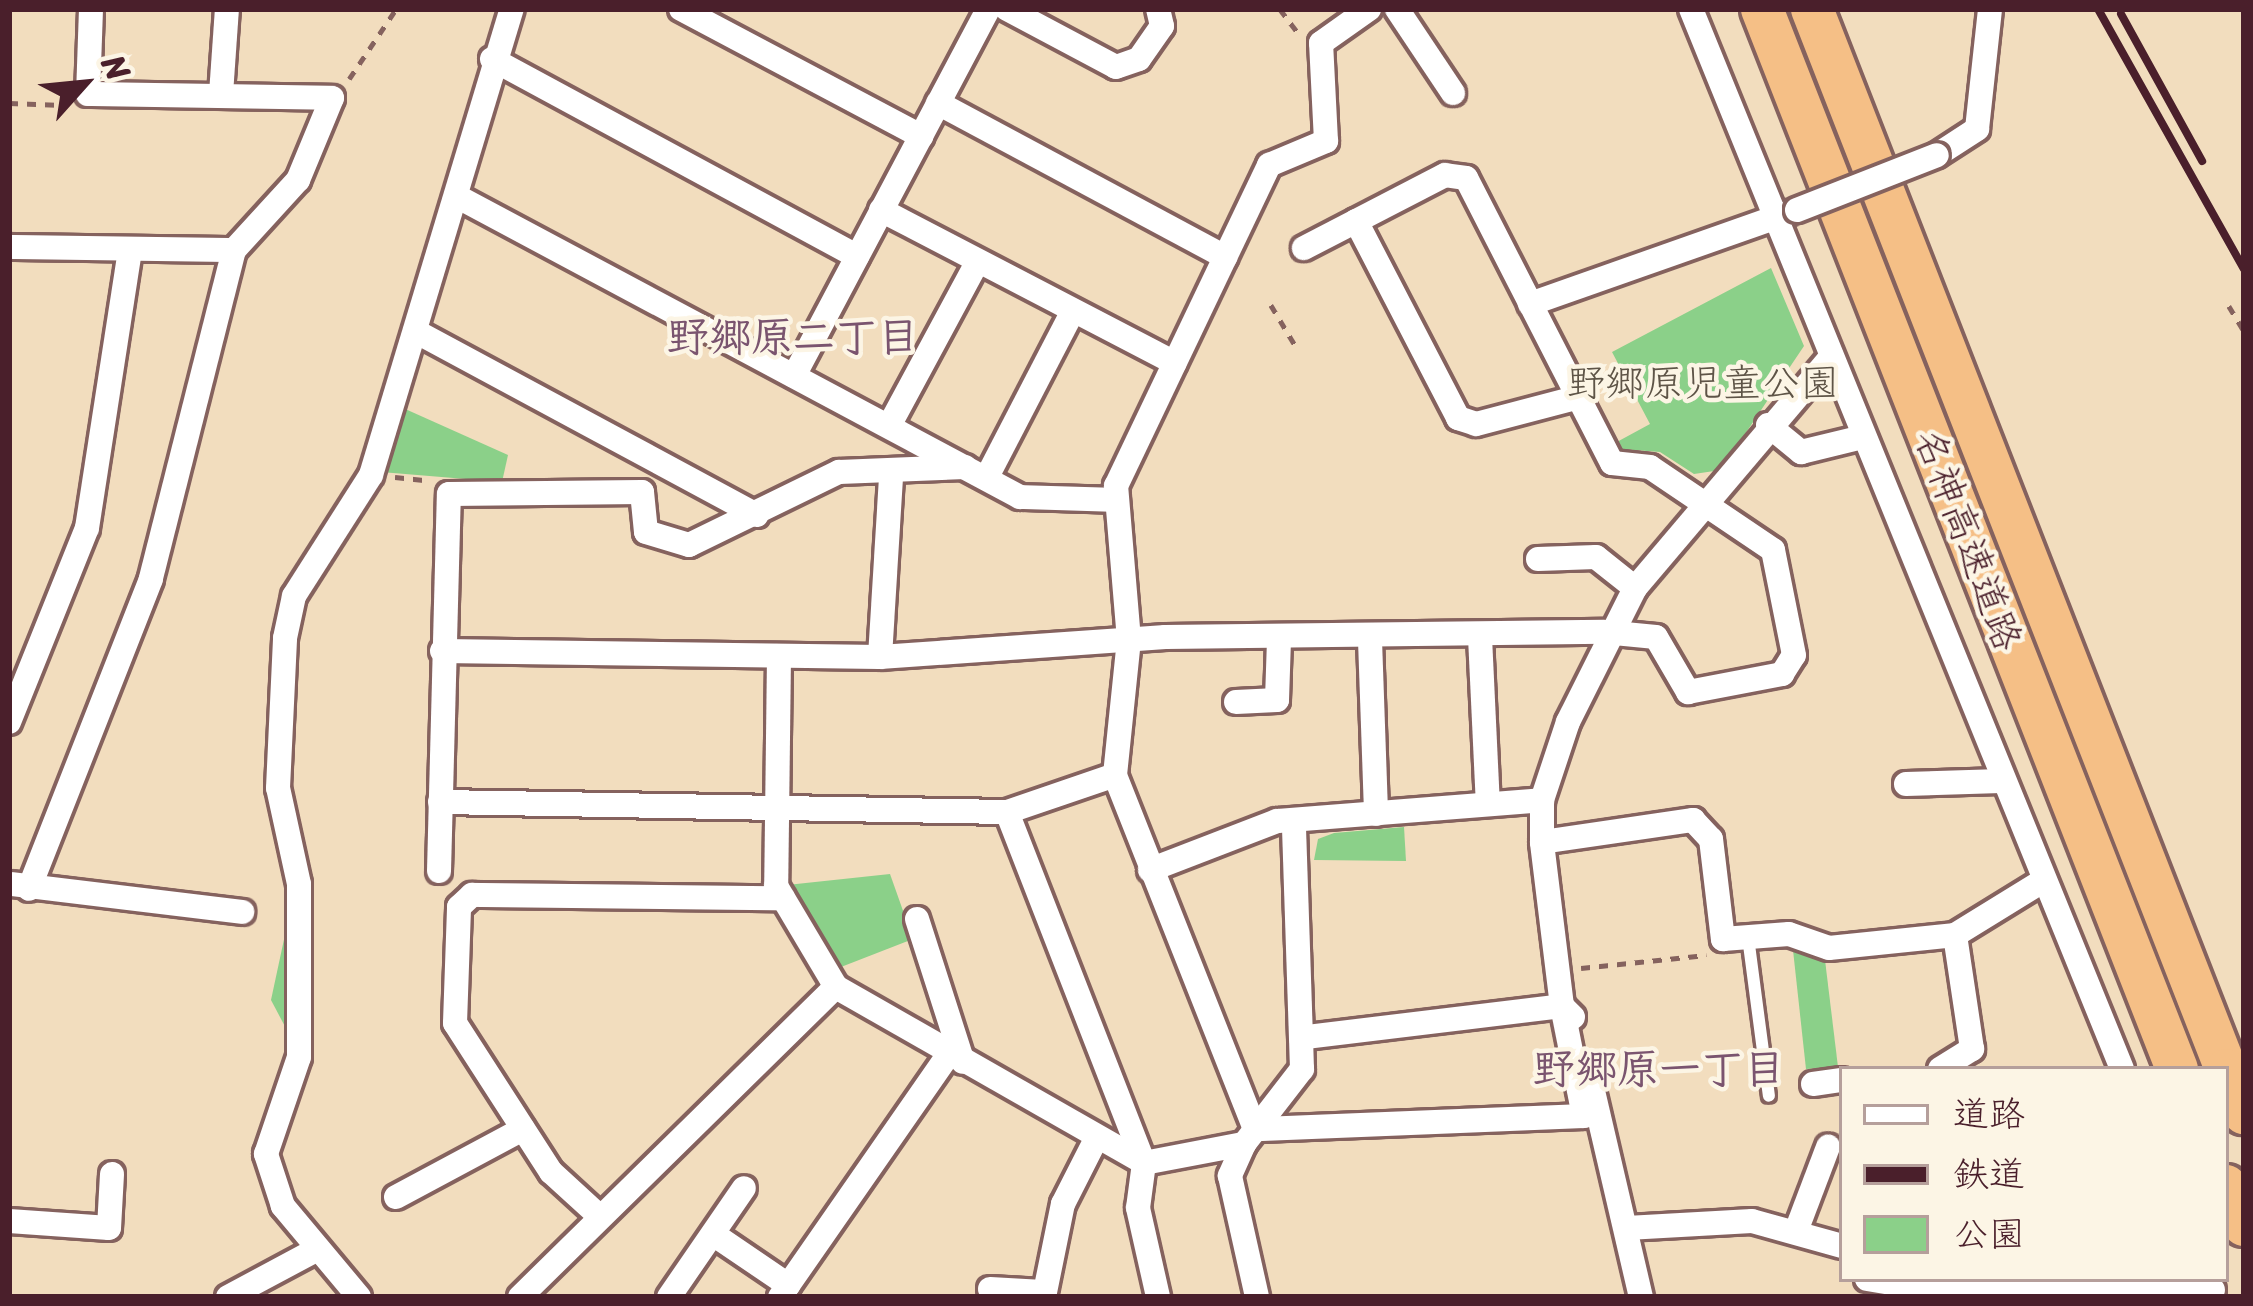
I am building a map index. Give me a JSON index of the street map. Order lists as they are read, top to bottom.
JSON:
{
  "streets": {
    "highway": ["名神高速道路"]
  },
  "districts": ["野郷原二丁目", "野郷原一丁目"],
  "parks": ["野郷原児童公園"],
  "legend": ["道路", "鉄道", "公園"],
  "north": "top right"
}
